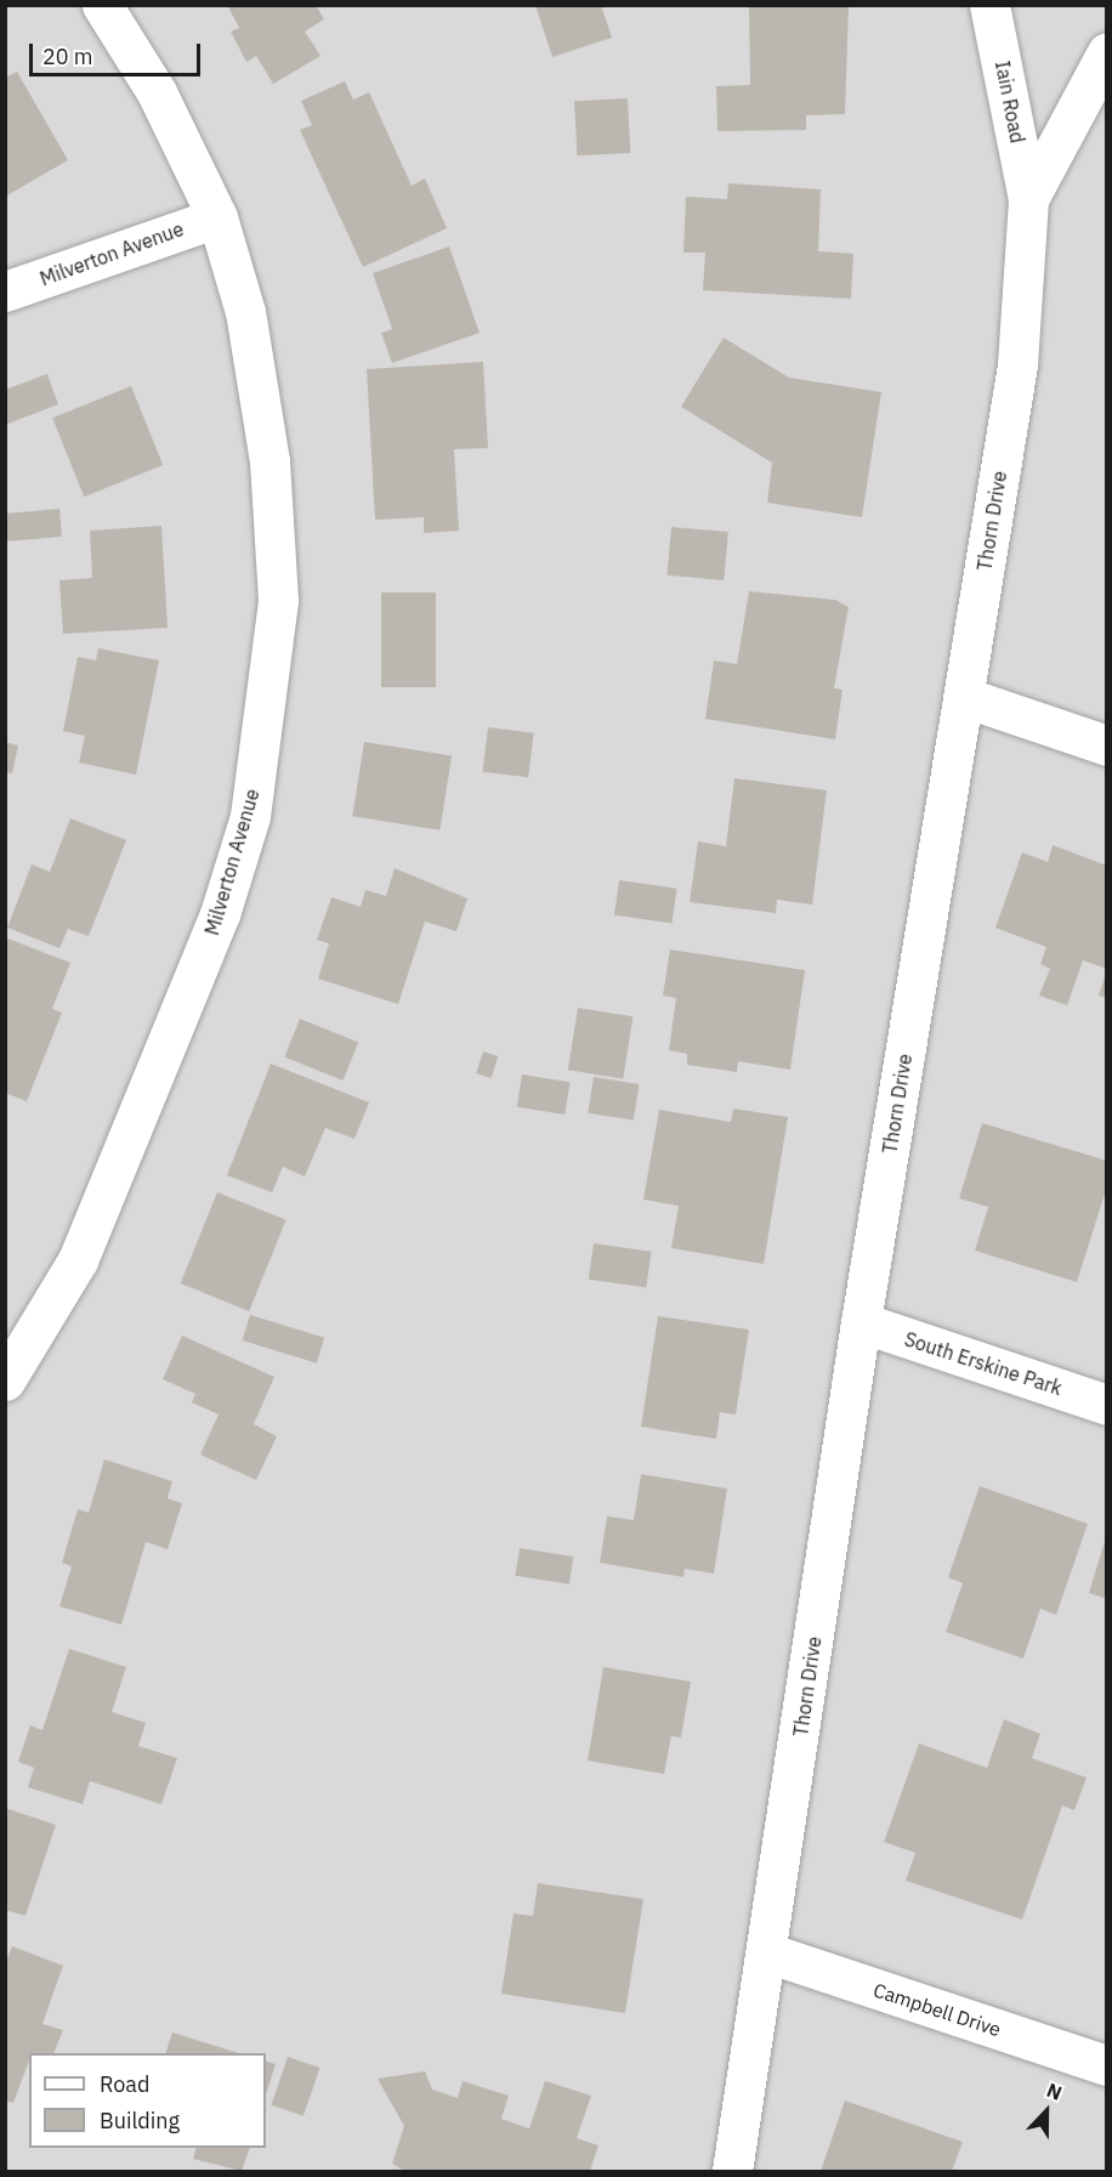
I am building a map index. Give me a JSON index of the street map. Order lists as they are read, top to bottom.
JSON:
{
  "streets": {
    "street": [
      "Iain Road",
      "Milverton Avenue",
      "Thorn Drive",
      "South Erskine Park",
      "Campbell Drive"
    ]
  },
  "crossings": [
    ["Iain Road", "Thorn Drive"],
    ["Thorn Drive", "South Erskine Park"],
    ["Thorn Drive", "Campbell Drive"]
  ],
  "legend": ["Road", "Building"],
  "scale_bar": "20 m",
  "north": "top"
}
